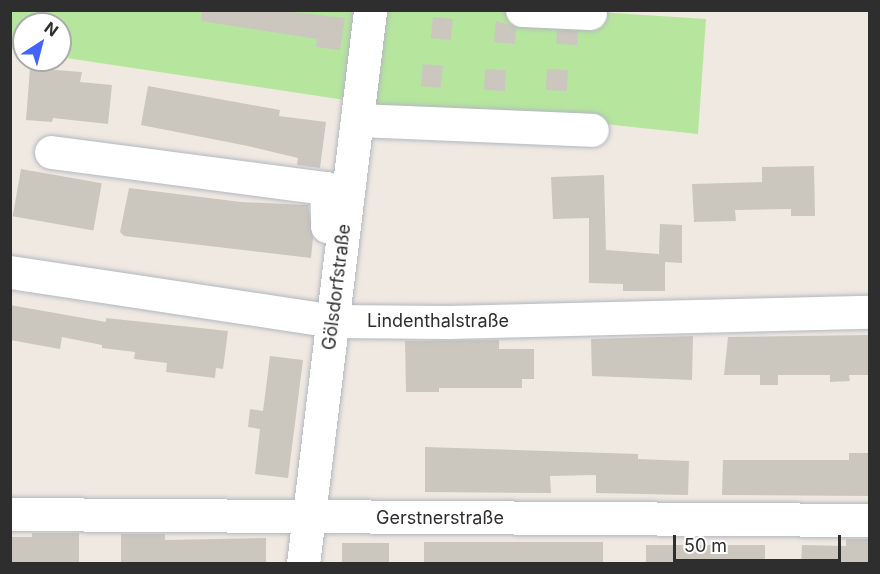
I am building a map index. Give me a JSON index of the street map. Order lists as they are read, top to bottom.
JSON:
{
  "streets": {
    "street": ["Gölsdorfstraße", "Lindenthalstraße", "Gerstnerstraße"]
  },
  "crossings": [
    ["Gölsdorfstraße", "Lindenthalstraße"],
    ["Gölsdorfstraße", "Gerstnerstraße"]
  ],
  "scale_bar": "50 m",
  "north": "top right"
}
